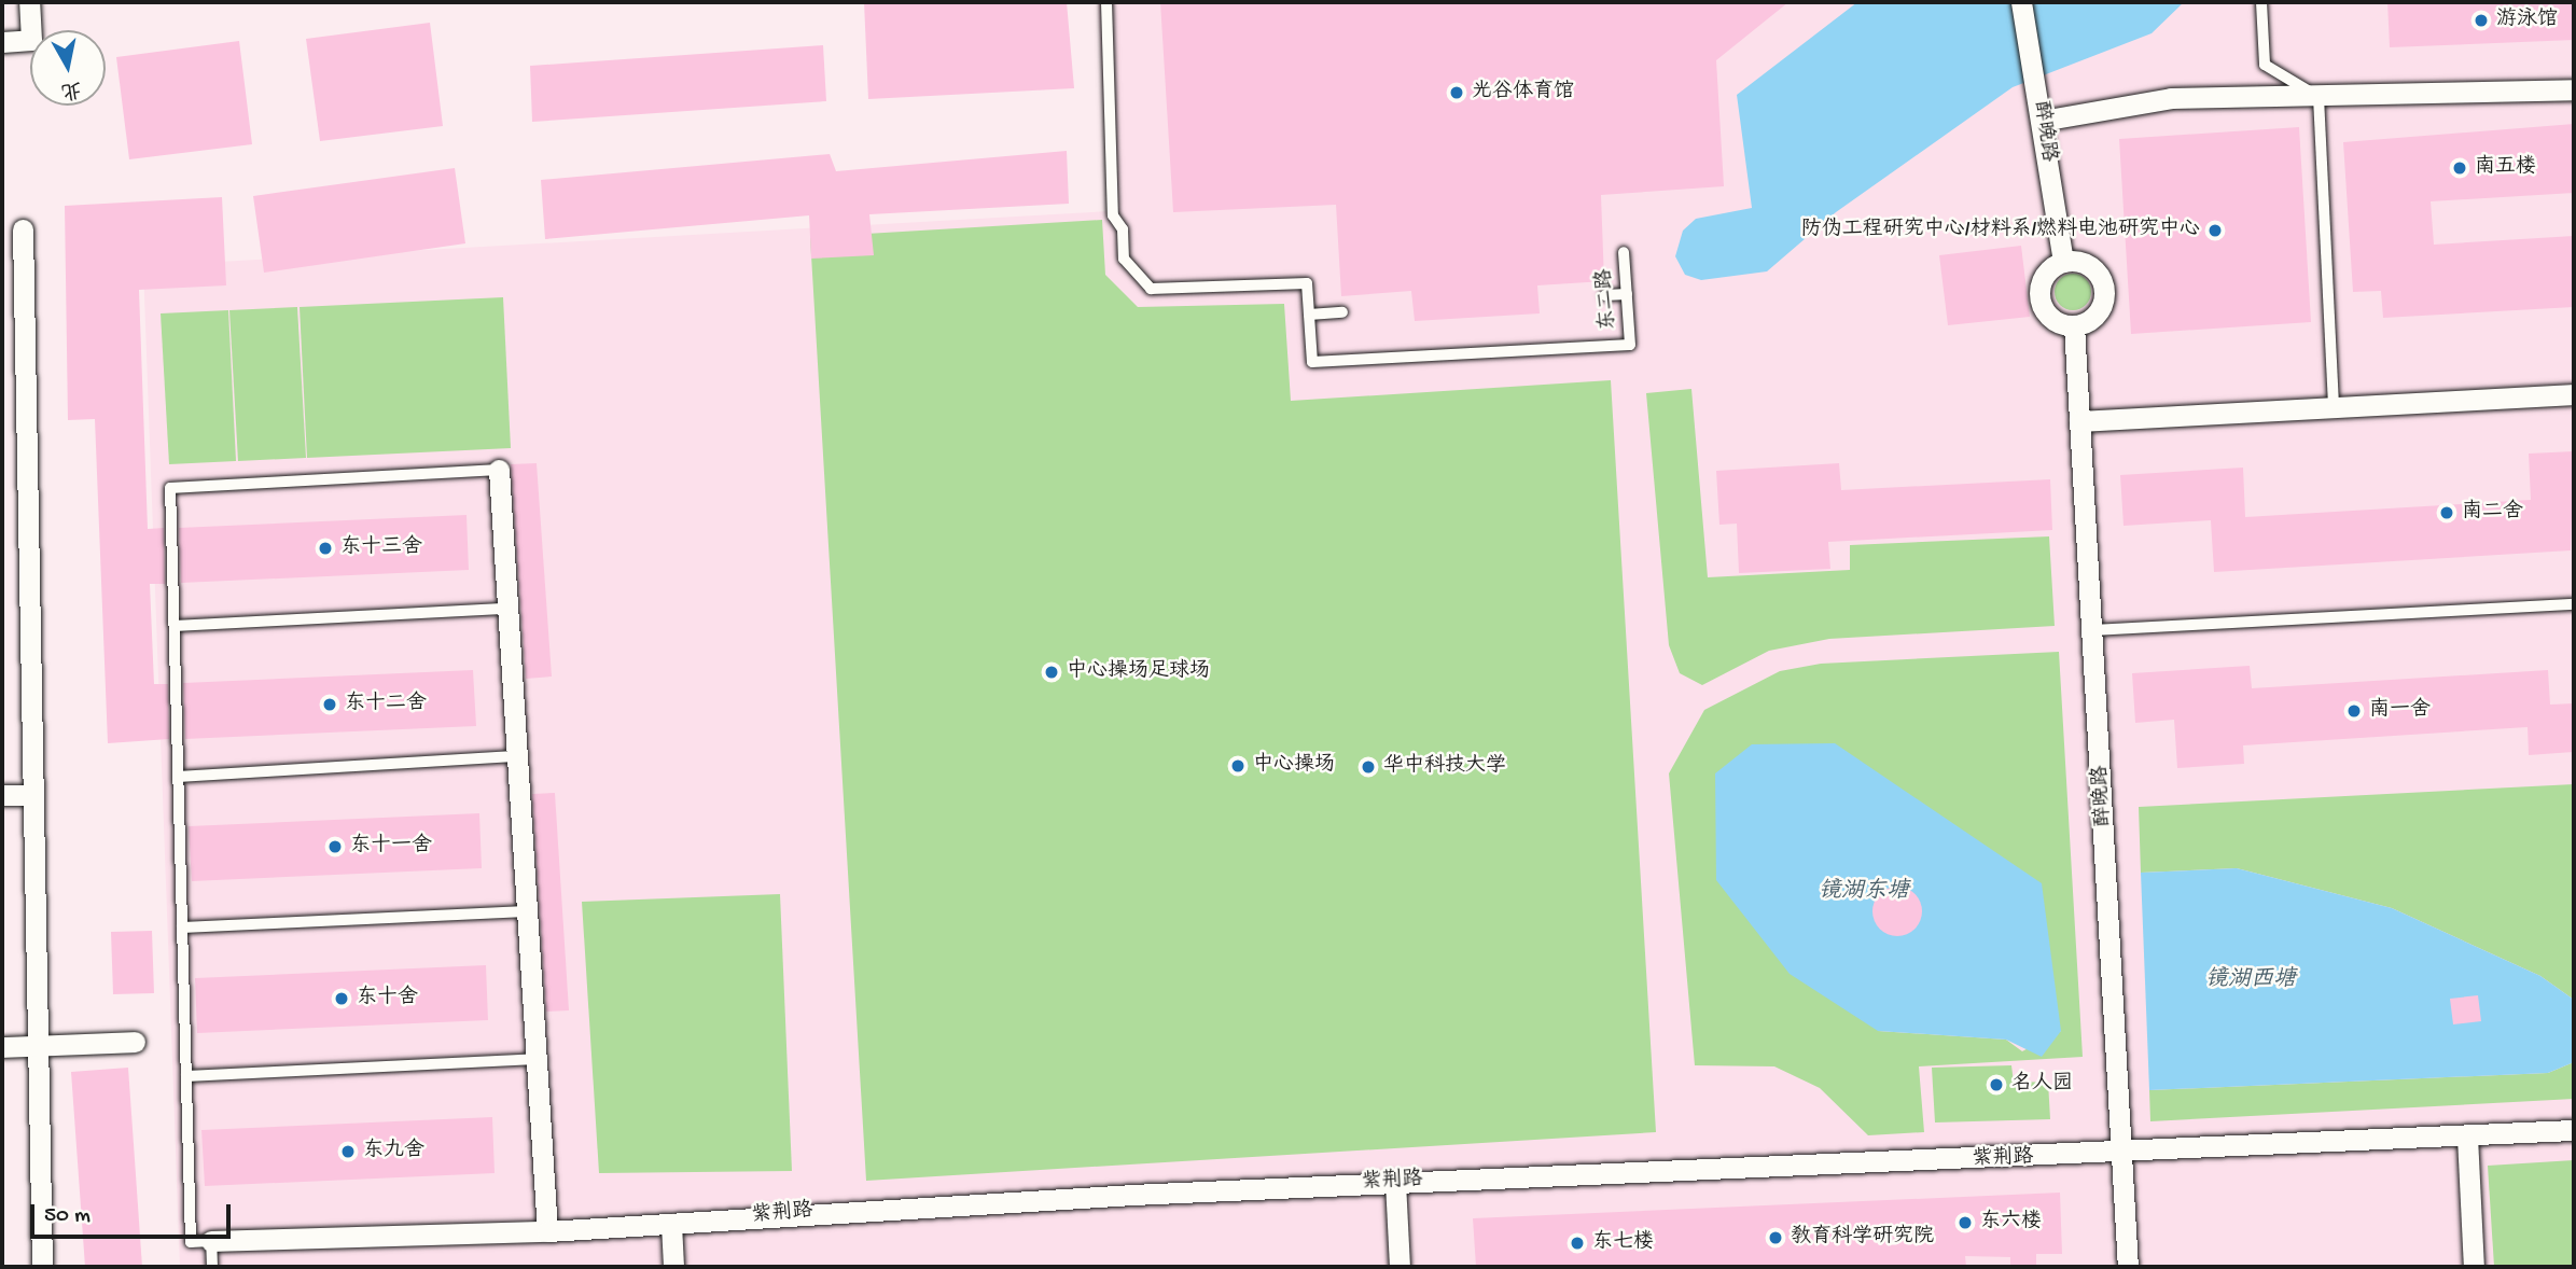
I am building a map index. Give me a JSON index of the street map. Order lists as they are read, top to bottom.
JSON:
{
  "streets": {
    "street": ["醉晚路", "紫荆路"],
    "lane": ["东二路"]
  },
  "crossings": [
    ["醉晚路", "紫荆路"]
  ],
  "water": ["镜湖东塘", "镜湖西塘"],
  "places": [
    "游泳馆",
    "光谷体育馆",
    "南五楼",
    "防伪工程研究中心/材料系/燃料电池研究中心",
    "南二舍",
    "东十三舍",
    "中心操场足球场",
    "东十二舍",
    "南一舍",
    "中心操场",
    "华中科技大学",
    "东十一舍",
    "东十舍",
    "名人园",
    "东九舍",
    "东六楼",
    "教育科学研究院",
    "东七楼"
  ],
  "scale_bar": "50 m",
  "north": "bottom"
}
